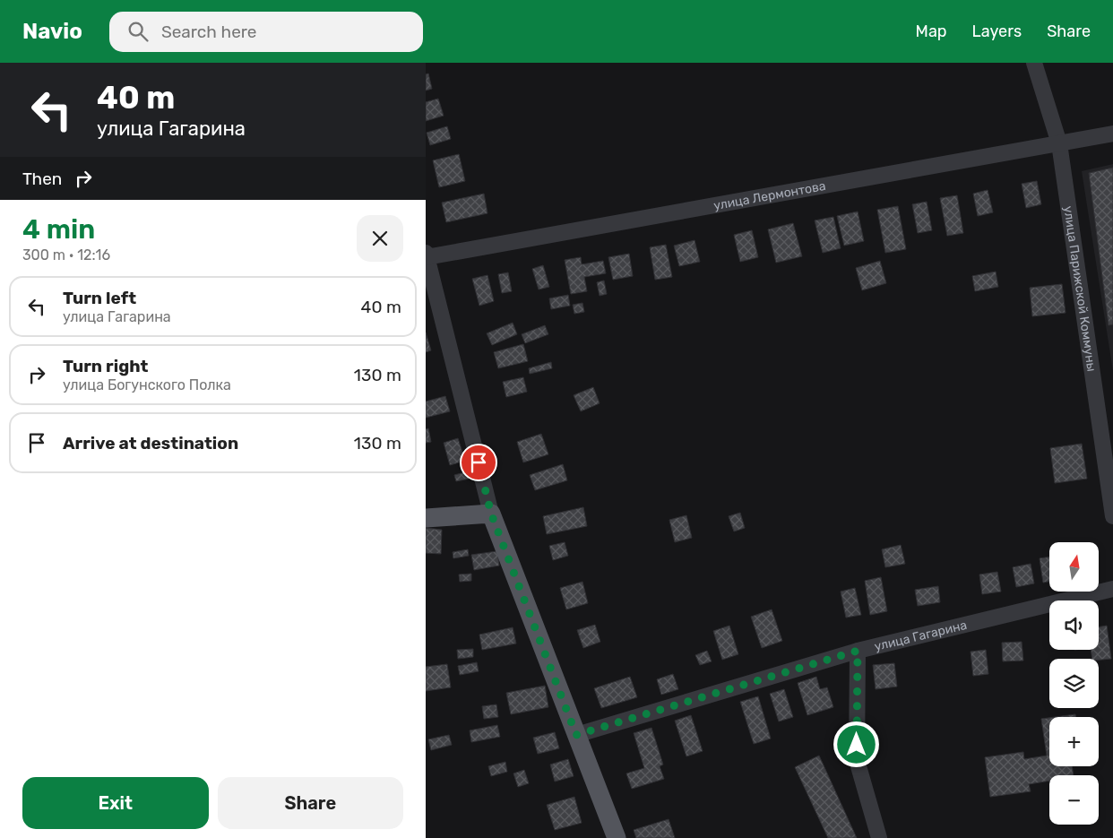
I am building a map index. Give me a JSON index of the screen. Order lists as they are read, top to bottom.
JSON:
{
  "streets": {
    "street": ["улица Лермонтова", "улица Парижской Коммуны", "улица Гагарина"]
  },
  "crossings": [
    ["улица Лермонтова", "улица Парижской Коммуны"]
  ],
  "north": "top",
  "page": {
    "header": "Navio",
    "search": "Search here",
    "nav": ["Map", "Layers", "Share"],
    "turn": ["40 m", "улица Гагарина"],
    "then": "Then",
    "heading": ["4 min", "300 m · 12:16"],
    "list": [
      {
        "name": "Turn left",
        "note": "улица Гагарина",
        "value": "40 m"
      },
      {
        "name": "Turn right",
        "note": "улица Богунского Полка",
        "value": "130 m"
      },
      {
        "name": "Arrive at destination",
        "value": "130 m"
      }
    ],
    "map_buttons": ["+", "−"],
    "buttons": ["Exit", "Share"]
  }
}
